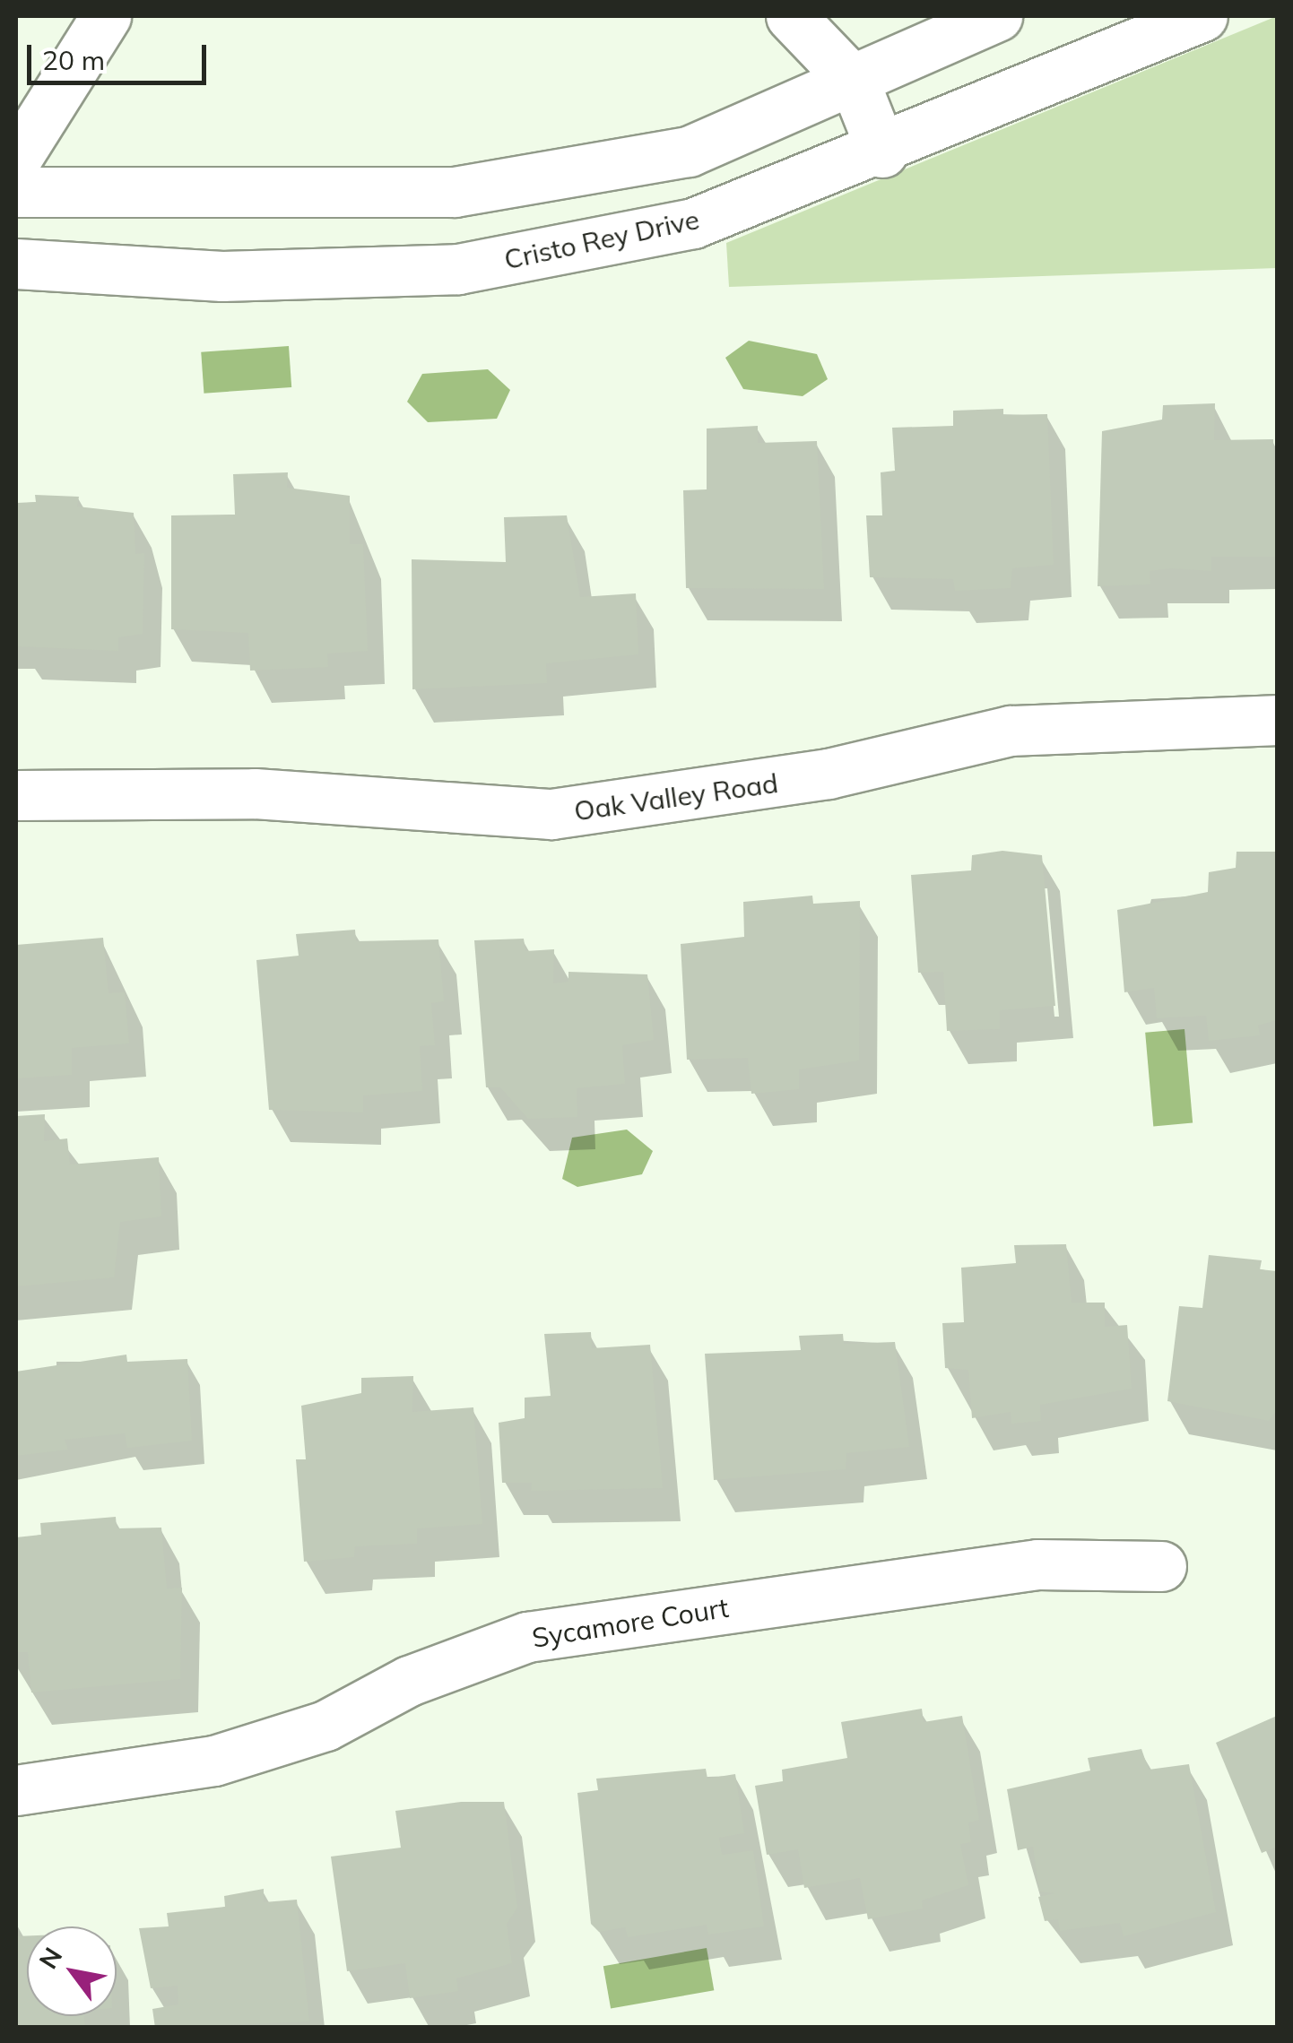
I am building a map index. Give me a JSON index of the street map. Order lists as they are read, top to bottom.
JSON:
{
  "streets": {
    "street": ["Cristo Rey Drive", "Oak Valley Road", "Sycamore Court"]
  },
  "scale_bar": "20 m",
  "north": "top left"
}
